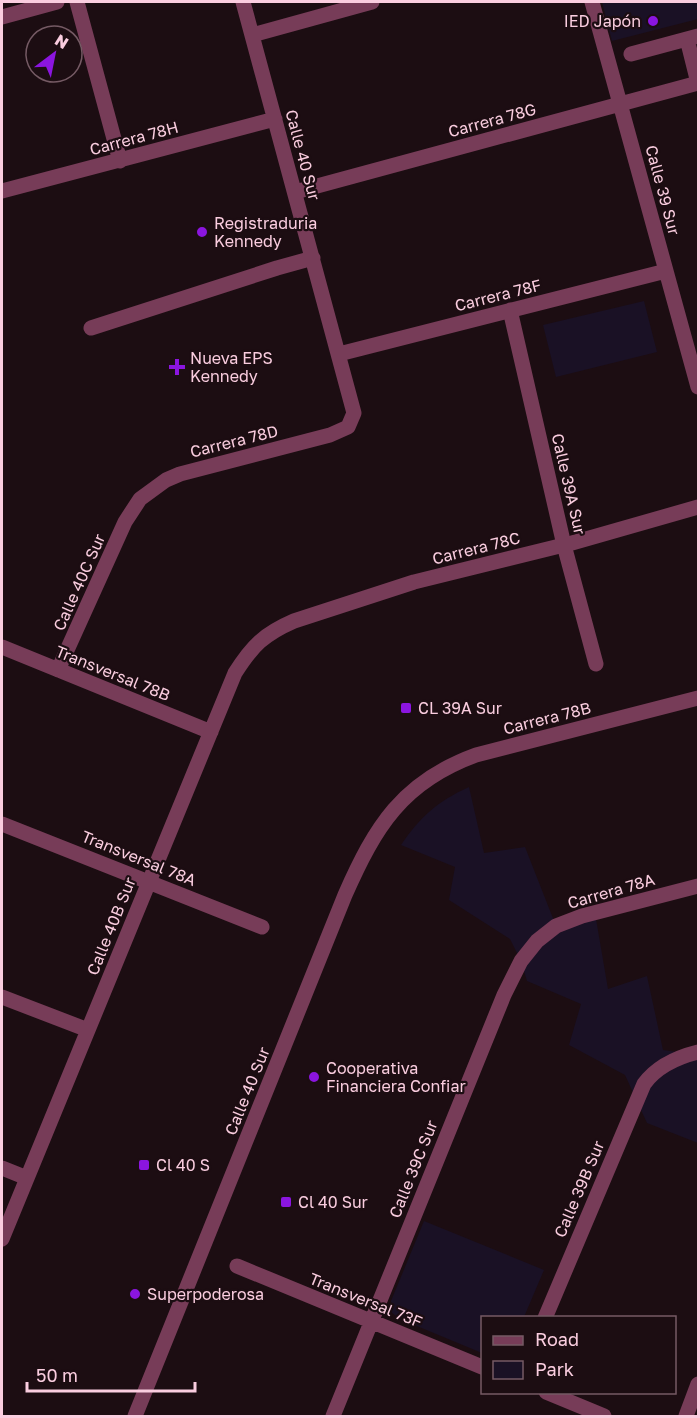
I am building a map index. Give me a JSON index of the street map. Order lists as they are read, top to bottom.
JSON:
{
  "streets": {
    "street": [
      "Carrera 78G",
      "Carrera 78H",
      "Calle 40 Sur",
      "Calle 39 Sur",
      "Carrera 78F",
      "Carrera 78D",
      "Calle 39A Sur",
      "Carrera 78C",
      "Calle 40C Sur",
      "Transversal 78B",
      "Carrera 78B",
      "Transversal 78A",
      "Carrera 78A",
      "Calle 40B Sur",
      "Calle 39C Sur",
      "Calle 39B Sur",
      "Transversal 73F"
    ]
  },
  "crossings": [
    ["Carrera 78G", "Calle 40 Sur"],
    ["Carrera 78G", "Calle 39 Sur"],
    ["Carrera 78H", "Calle 40 Sur"],
    ["Calle 40 Sur", "Carrera 78F"],
    ["Calle 40 Sur", "Carrera 78D"],
    ["Calle 40 Sur", "Carrera 78B"],
    ["Calle 39 Sur", "Carrera 78F"],
    ["Carrera 78F", "Calle 39A Sur"],
    ["Carrera 78D", "Calle 40C Sur"],
    ["Calle 39A Sur", "Carrera 78C"],
    ["Carrera 78C", "Calle 40B Sur"],
    ["Calle 40C Sur", "Transversal 78B"],
    ["Transversal 78B", "Calle 40B Sur"],
    ["Transversal 78A", "Calle 40B Sur"],
    ["Carrera 78A", "Calle 39C Sur"],
    ["Calle 39C Sur", "Transversal 73F"]
  ],
  "places": {
    "other": [
      "IED Japón",
      "Registraduria Kennedy",
      "Cooperativa Financiera Confiar",
      "Superpoderosa"
    ],
    "health": ["Nueva EPS Kennedy"],
    "transit": ["CL 39A Sur", "Cl 40 S", "Cl 40 Sur"]
  },
  "legend": ["Road", "Park"],
  "scale_bar": "50 m",
  "north": "top right"
}
